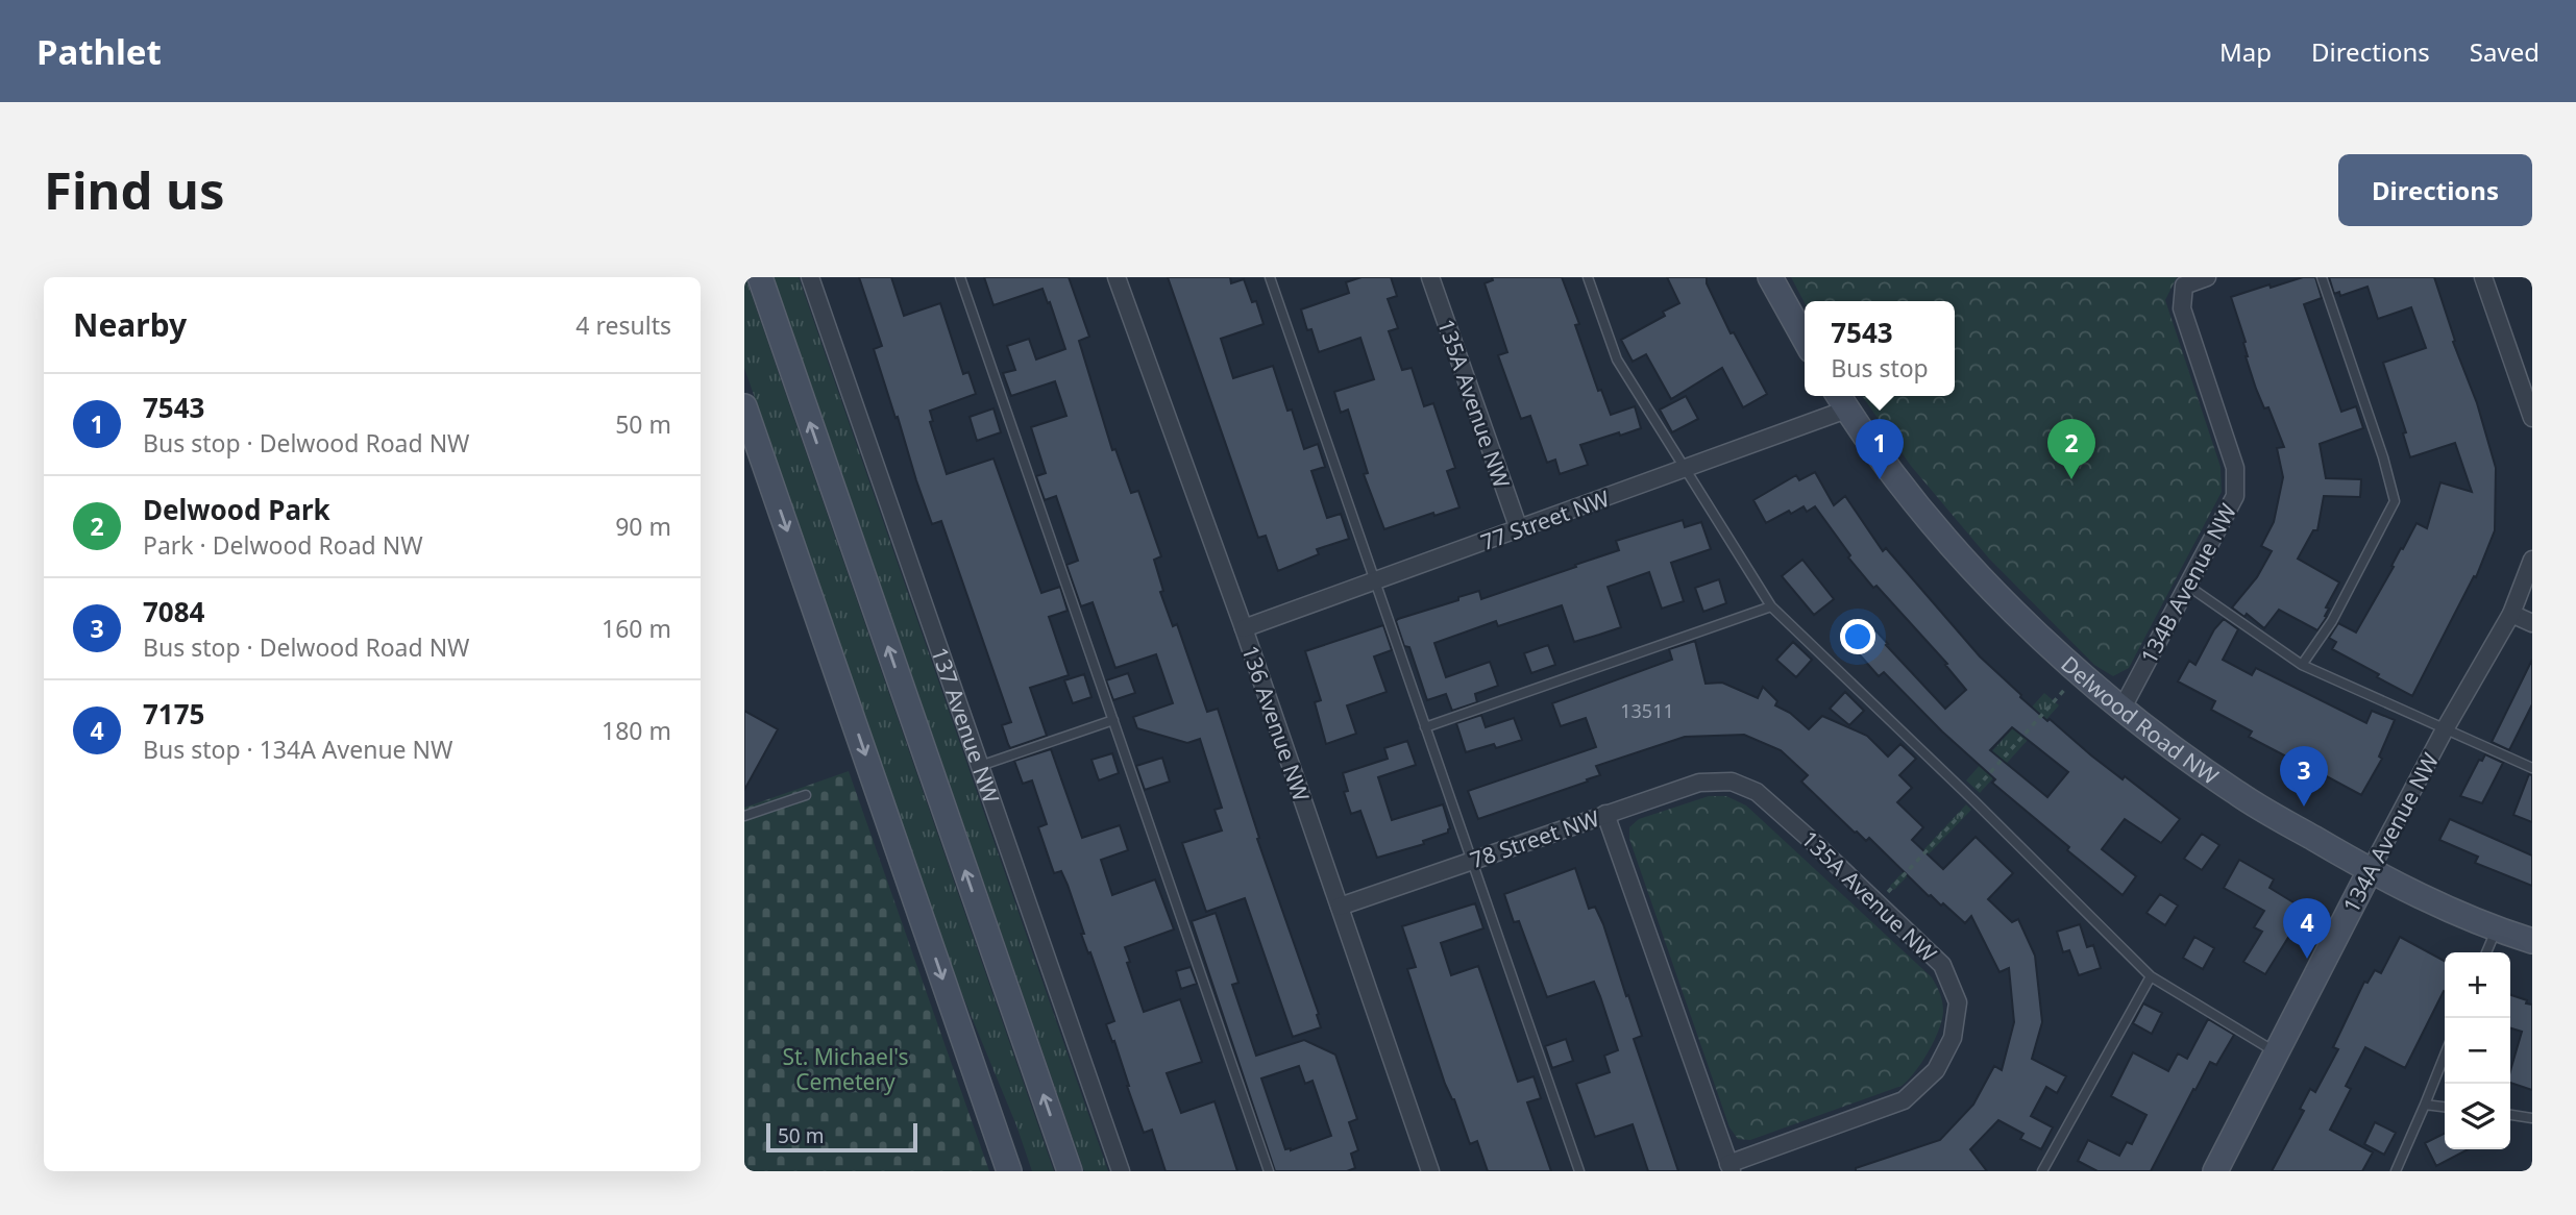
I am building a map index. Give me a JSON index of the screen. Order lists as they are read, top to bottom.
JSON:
{
  "streets": {
    "main road": ["Delwood Road NW", "134A Avenue NW"],
    "street": [
      "135A Avenue NW",
      "77 Street NW",
      "134B Avenue NW",
      "136 Avenue NW",
      "137 Avenue NW",
      "78 Street NW"
    ]
  },
  "crossings": [
    ["135A Avenue NW", "77 Street NW"],
    ["135A Avenue NW", "78 Street NW"],
    ["77 Street NW", "Delwood Road NW"],
    ["77 Street NW", "136 Avenue NW"],
    ["134B Avenue NW", "Delwood Road NW"],
    ["Delwood Road NW", "134A Avenue NW"],
    ["136 Avenue NW", "78 Street NW"]
  ],
  "parks": ["St. Michael's Cemetery"],
  "house_numbers": ["13511"],
  "scale_bar": "50 m",
  "page": {
    "header": "Pathlet",
    "nav": ["Map", "Directions", "Saved"],
    "buttons": "Directions",
    "title": "Find us",
    "heading": ["Nearby", "4 results"],
    "popup": ["7543", "Bus stop"],
    "list": [
      {
        "mark": "1",
        "name": "7543",
        "note": "Bus stop · Delwood Road NW",
        "value": "50 m"
      },
      {
        "mark": "2",
        "name": "Delwood Park",
        "note": "Park · Delwood Road NW",
        "value": "90 m"
      },
      {
        "mark": "3",
        "name": "7084",
        "note": "Bus stop · Delwood Road NW",
        "value": "160 m"
      },
      {
        "mark": "4",
        "name": "7175",
        "note": "Bus stop · 134A Avenue NW",
        "value": "180 m"
      }
    ],
    "pins": [
      "1",
      "2",
      "3",
      "4"
    ],
    "map_buttons": ["+", "−"],
    "scale": "50 m"
  }
}
